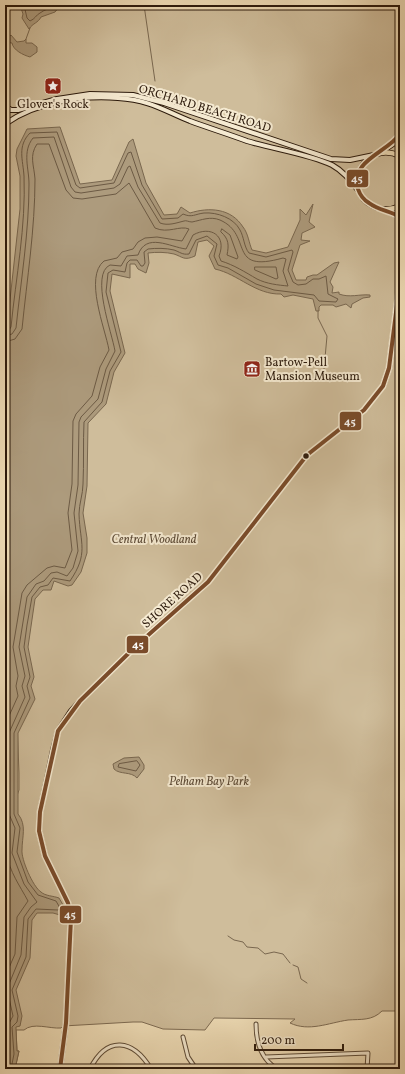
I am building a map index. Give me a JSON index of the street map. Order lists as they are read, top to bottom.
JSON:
{
  "streets": {
    "main road": ["ORCHARD BEACH ROAD", "SHORE ROAD"]
  },
  "parks": ["Central Woodland", "Pelham Bay Park"],
  "places": {
    "place": ["Glover's Rock"],
    "museum": ["Bartow-Pell Mansion Museum"]
  },
  "lines": ["transit line 45"],
  "scale_bar": "200 m"
}
